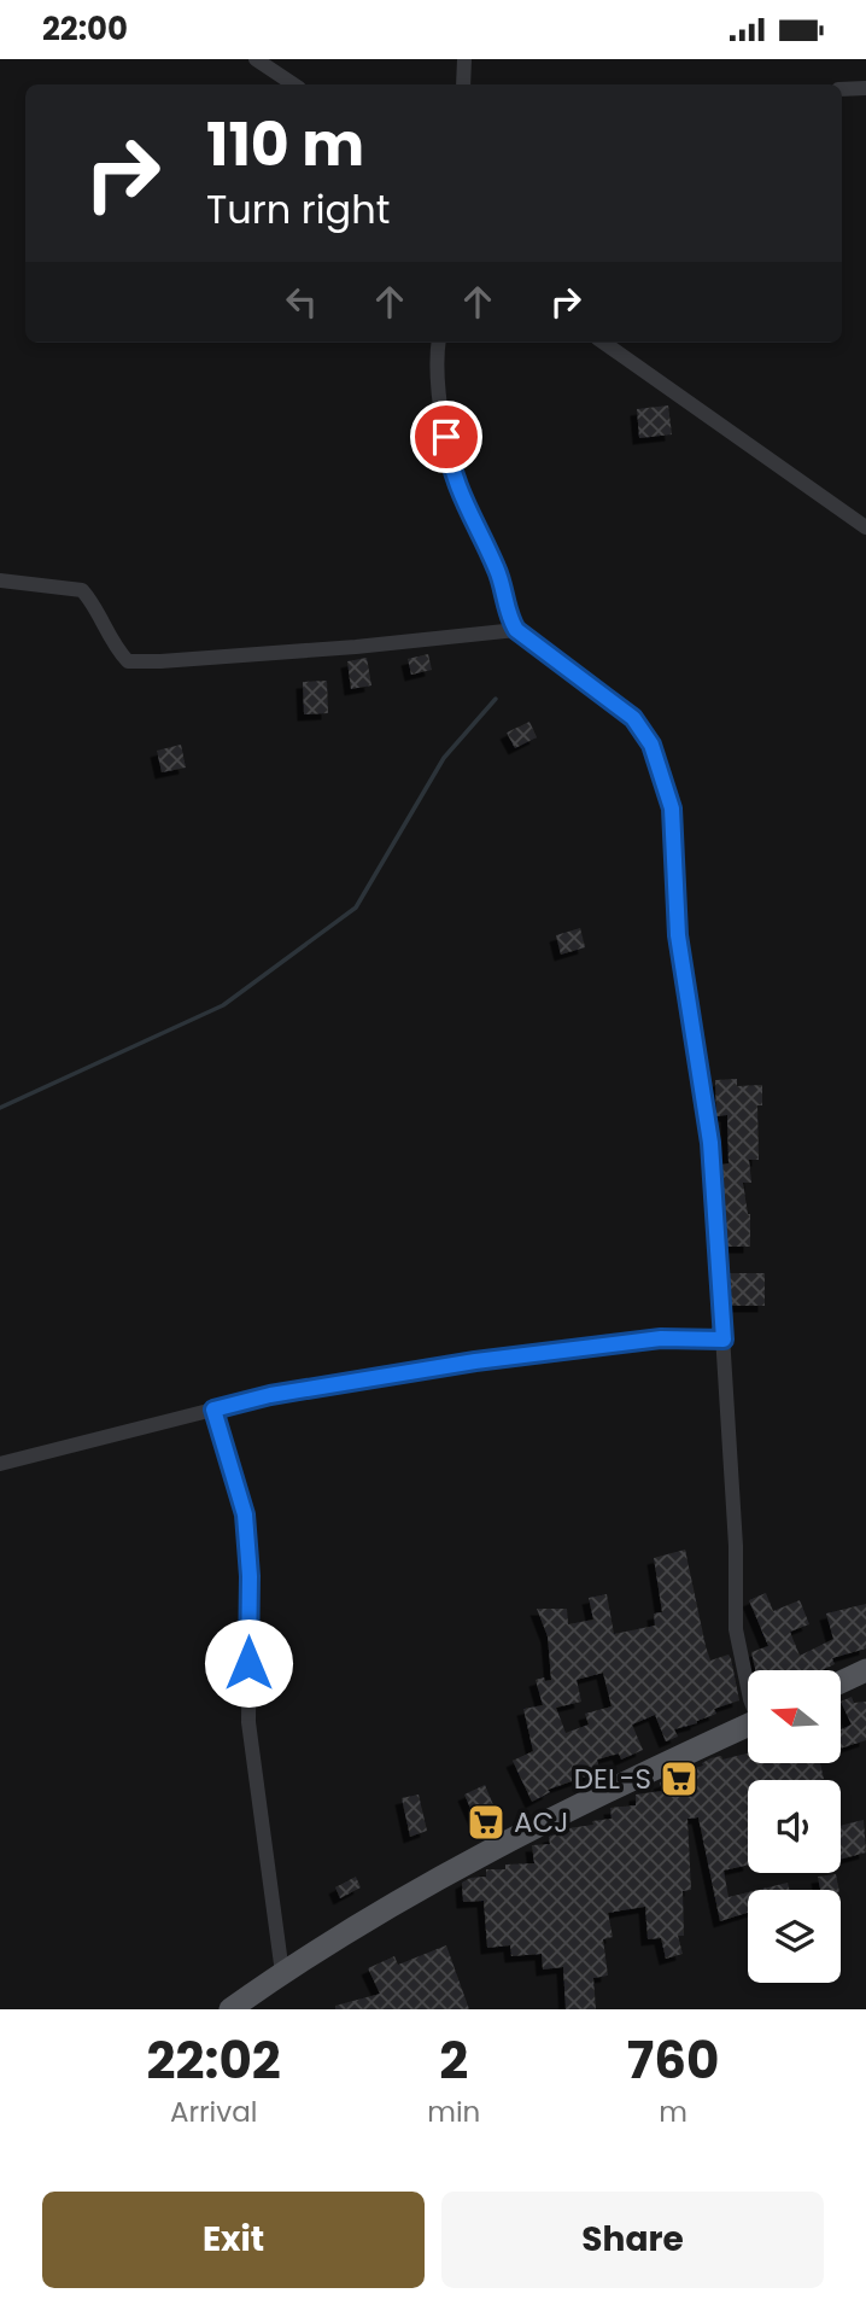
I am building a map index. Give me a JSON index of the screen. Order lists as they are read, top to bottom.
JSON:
{
  "places": {
    "supermarket": ["DEL-S", "ACJ"]
  },
  "north": "left",
  "page": {
    "status": "22:00",
    "turn": ["110 m", "Turn right"],
    "eta": [
      "22:02",
      "Arrival",
      "2",
      "min",
      "760",
      "m"
    ],
    "buttons": ["Exit", "Share"]
  }
}
